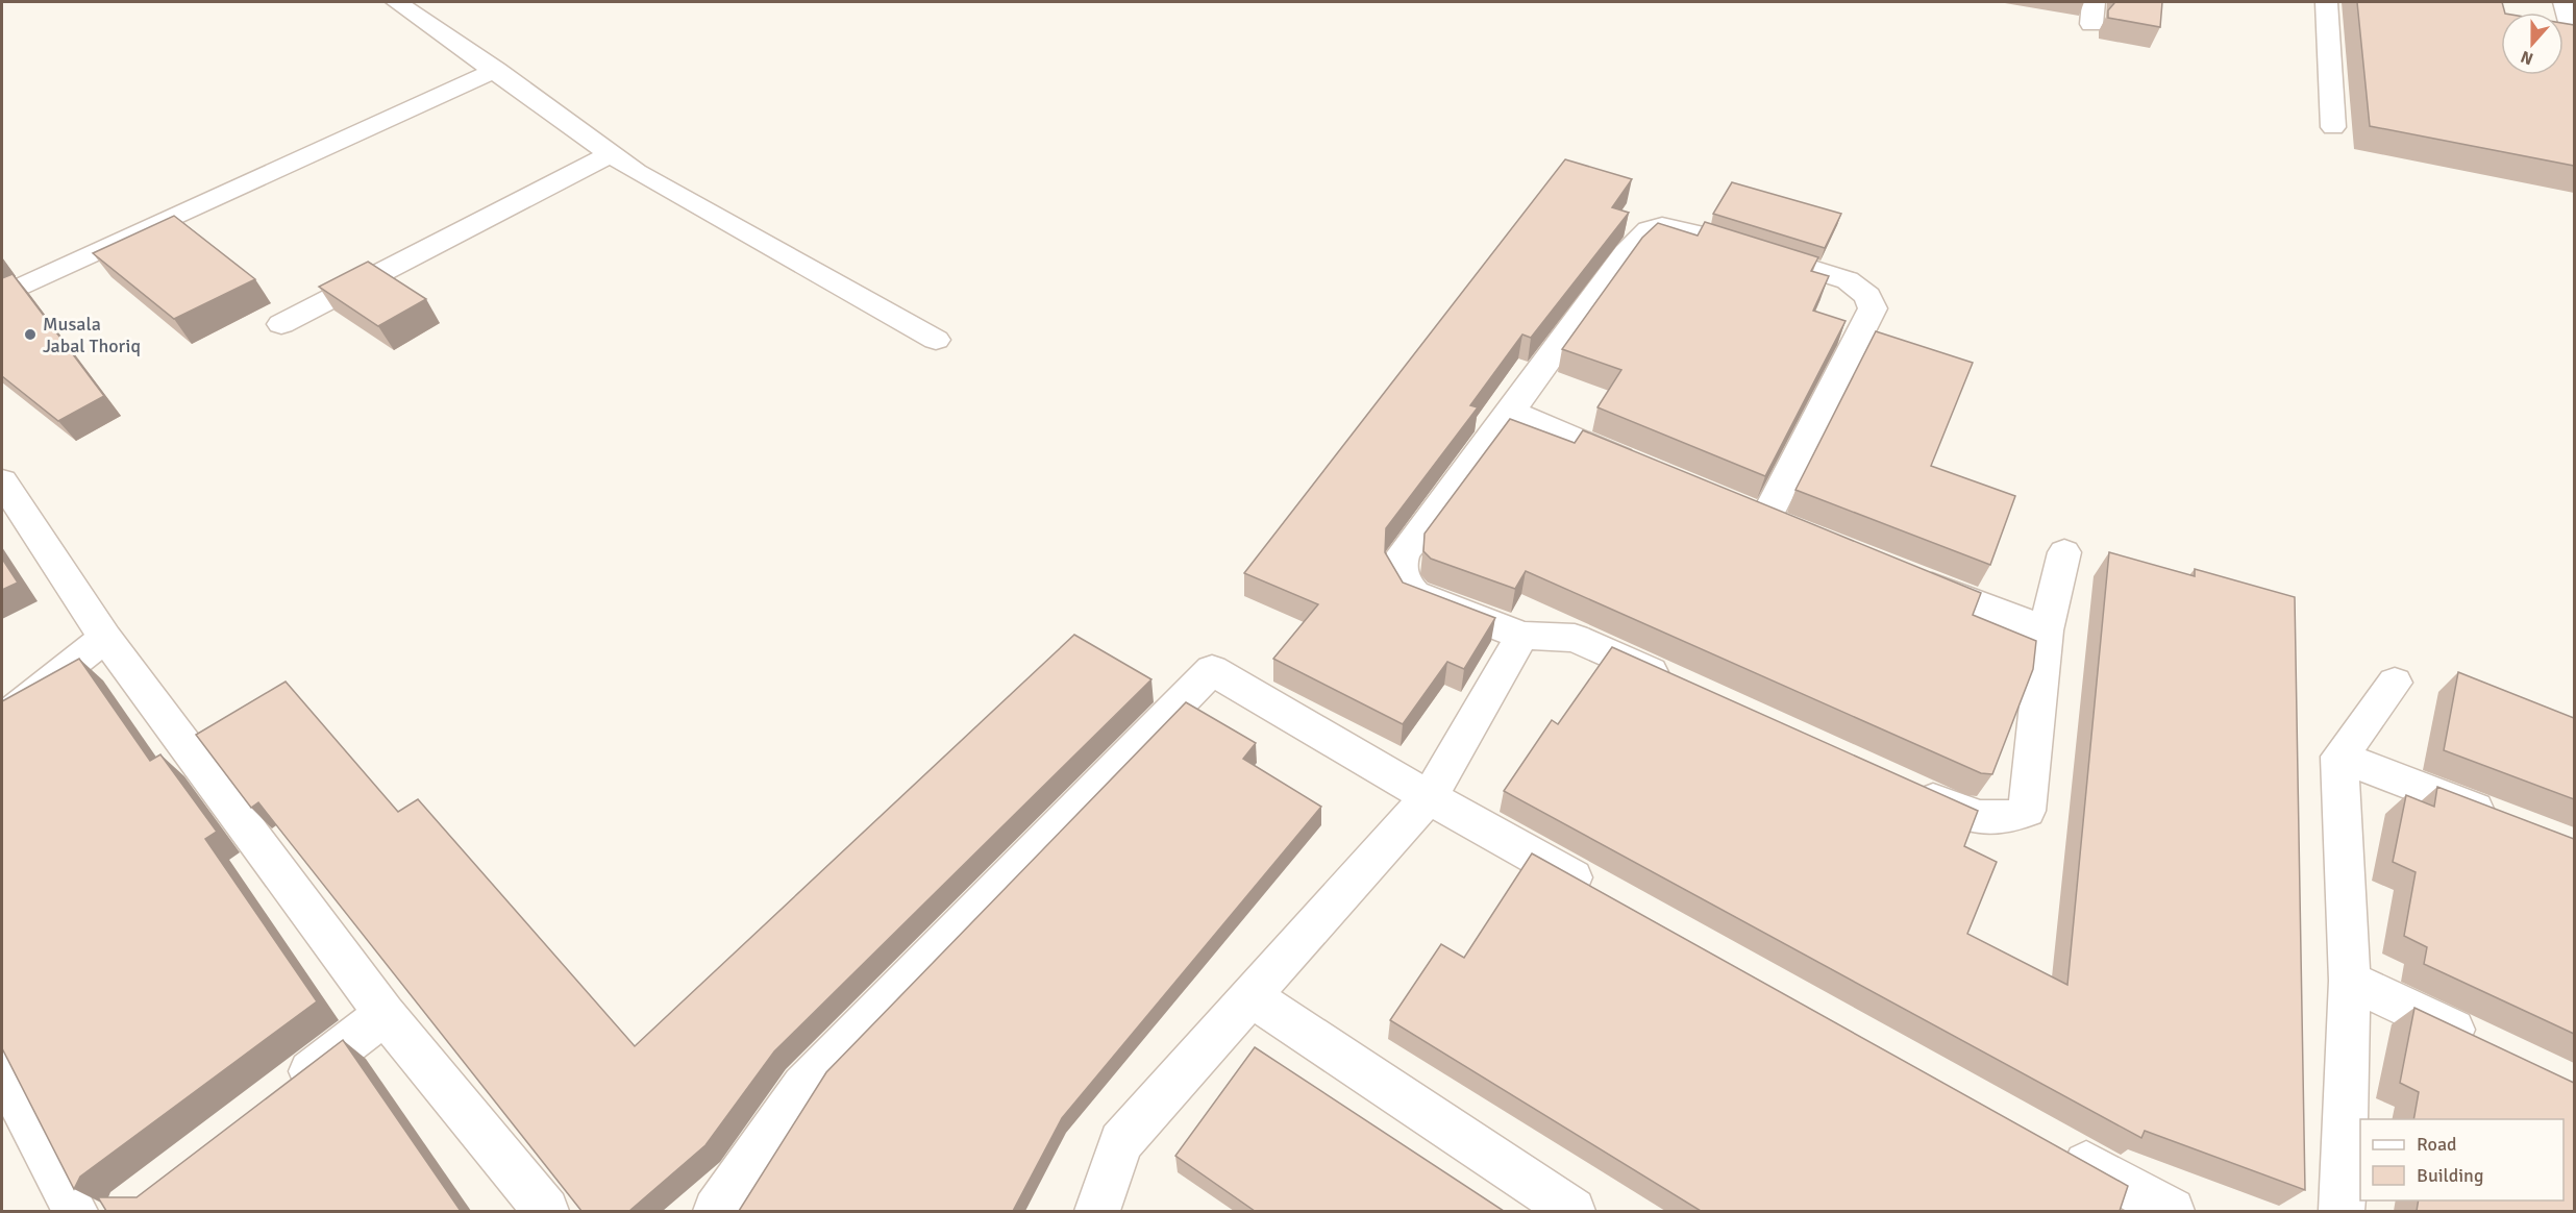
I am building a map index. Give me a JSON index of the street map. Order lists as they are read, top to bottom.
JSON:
{
  "places": ["Musala Jabal Thoriq"],
  "legend": ["Road", "Building"],
  "north": "bottom"
}
